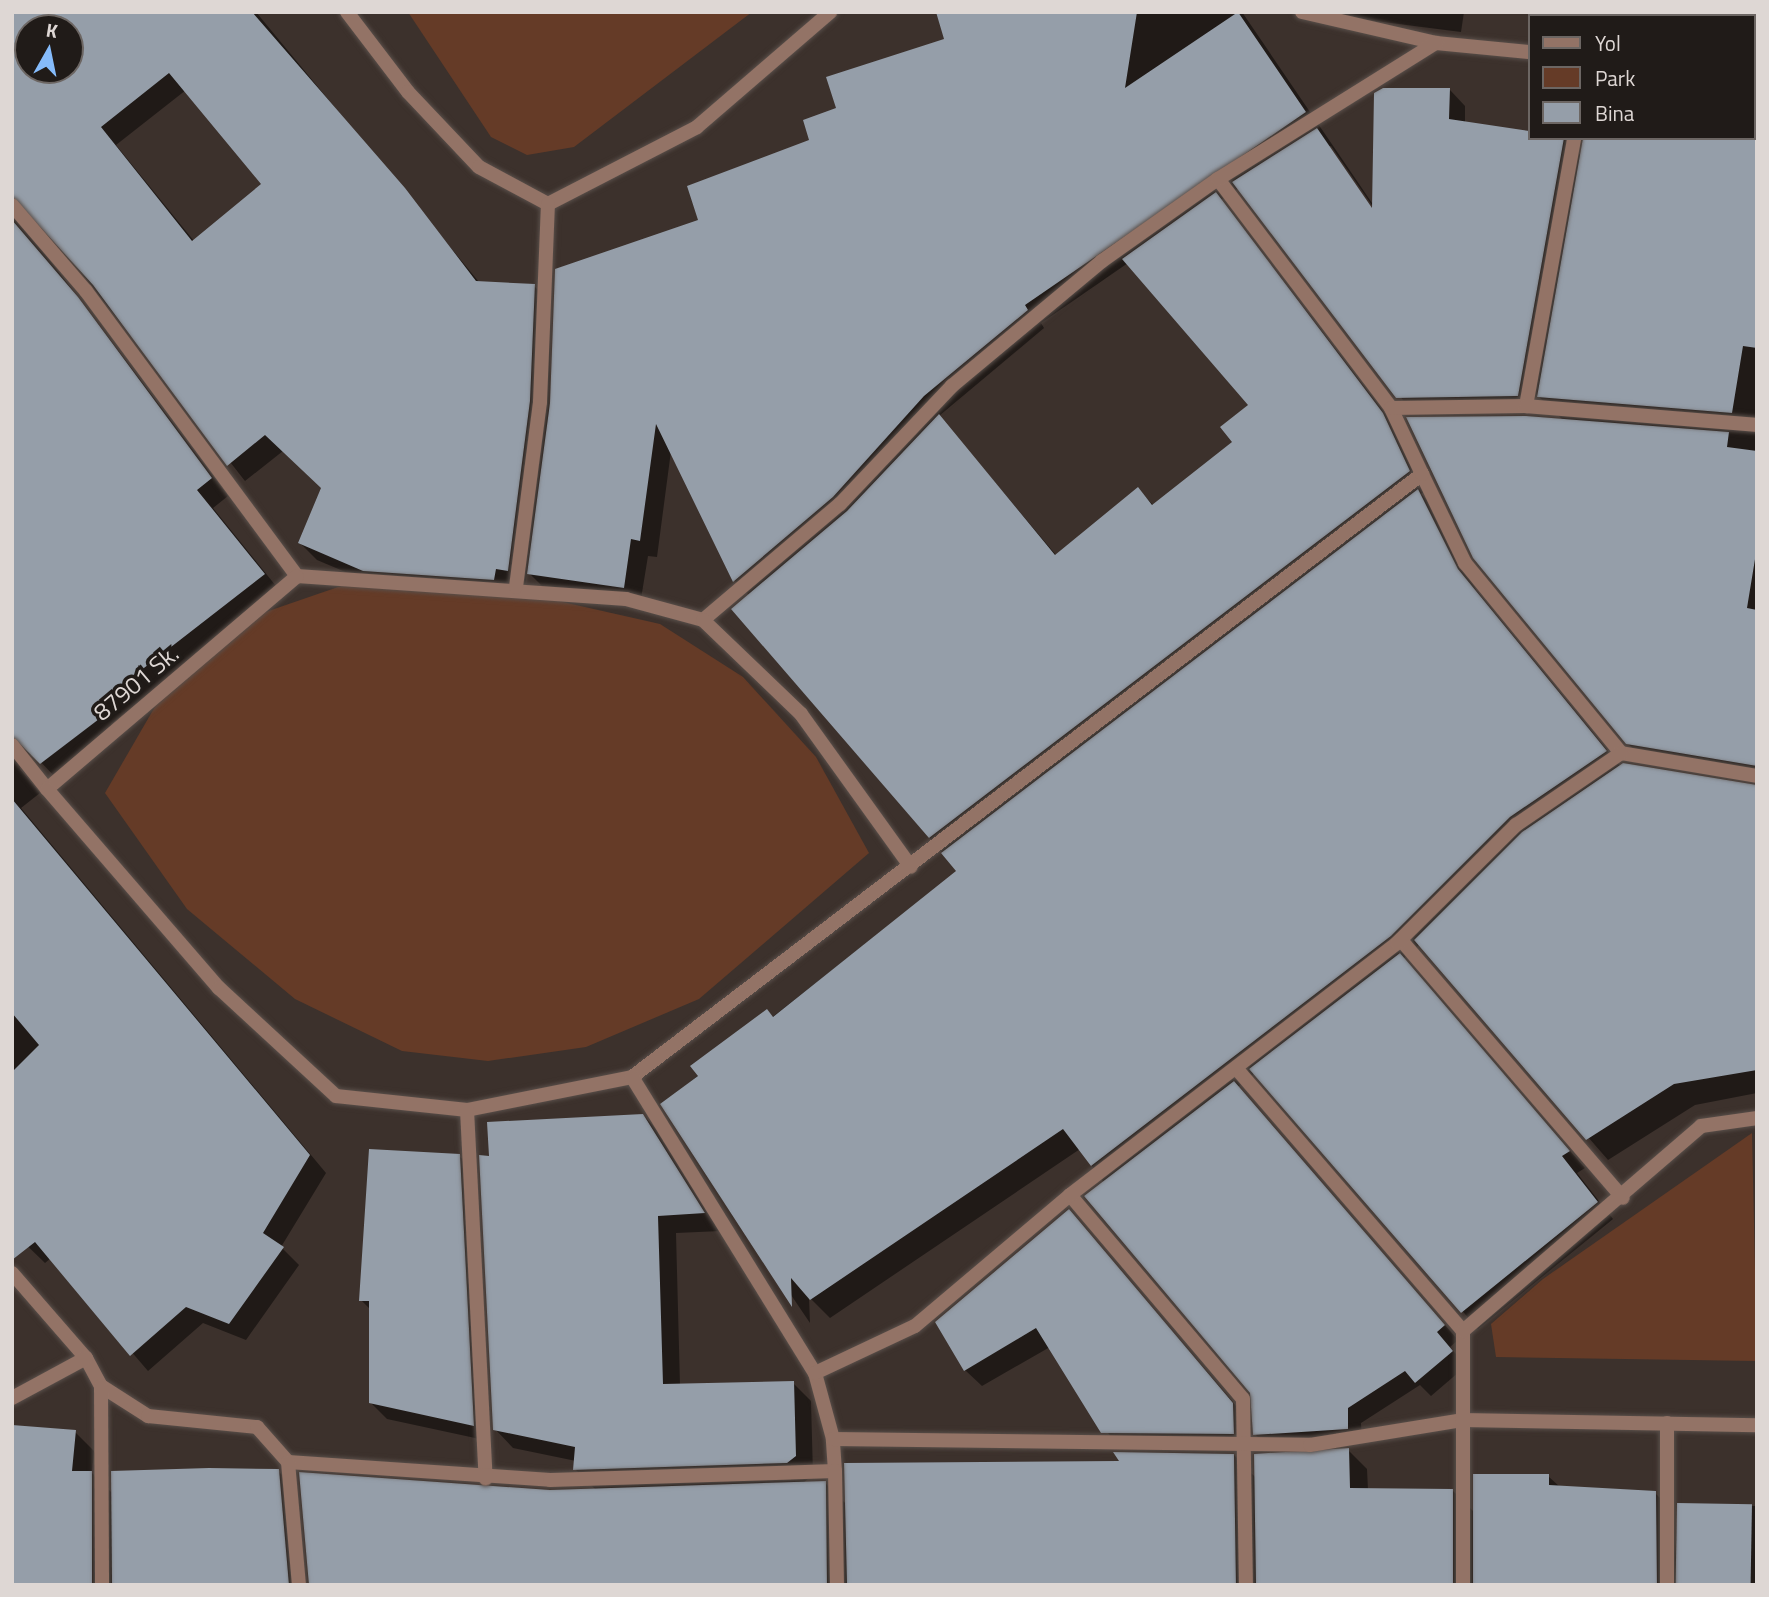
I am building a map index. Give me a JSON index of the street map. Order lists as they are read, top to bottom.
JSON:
{
  "streets": {
    "street": ["87901 Sk."]
  },
  "legend": ["Yol", "Park", "Bina"],
  "north": "top"
}
